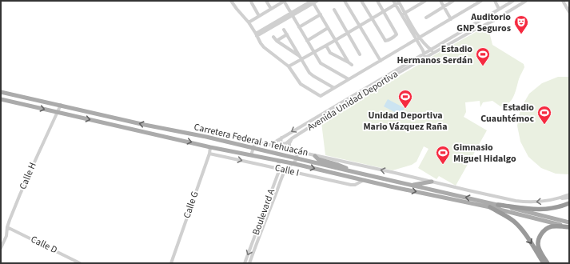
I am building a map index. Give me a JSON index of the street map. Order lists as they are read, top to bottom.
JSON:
{
  "streets": {
    "main road": ["Carretera Federal a Tehuacán"],
    "street": [
      "Avenida Unidad Deportiva",
      "Calle I",
      "Calle H",
      "Calle G",
      "Boulevard A",
      "Calle D"
    ]
  },
  "crossings": [
    ["Carretera Federal a Tehuacán", "Calle I"],
    ["Carretera Federal a Tehuacán", "Calle H"],
    ["Carretera Federal a Tehuacán", "Calle G"],
    ["Carretera Federal a Tehuacán", "Boulevard A"],
    ["Calle I", "Calle G"],
    ["Calle I", "Boulevard A"],
    ["Calle H", "Calle D"]
  ],
  "one_way": ["Calle I"],
  "places": {
    "theatre": ["Auditorio GNP Seguros"],
    "sports": [
      "Estadio Hermanos Serdán",
      "Unidad Deportiva Mario Vázquez Raña",
      "Estadio Cuauhtémoc",
      "Gimnasio Miguel Hidalgo"
    ]
  }
}
